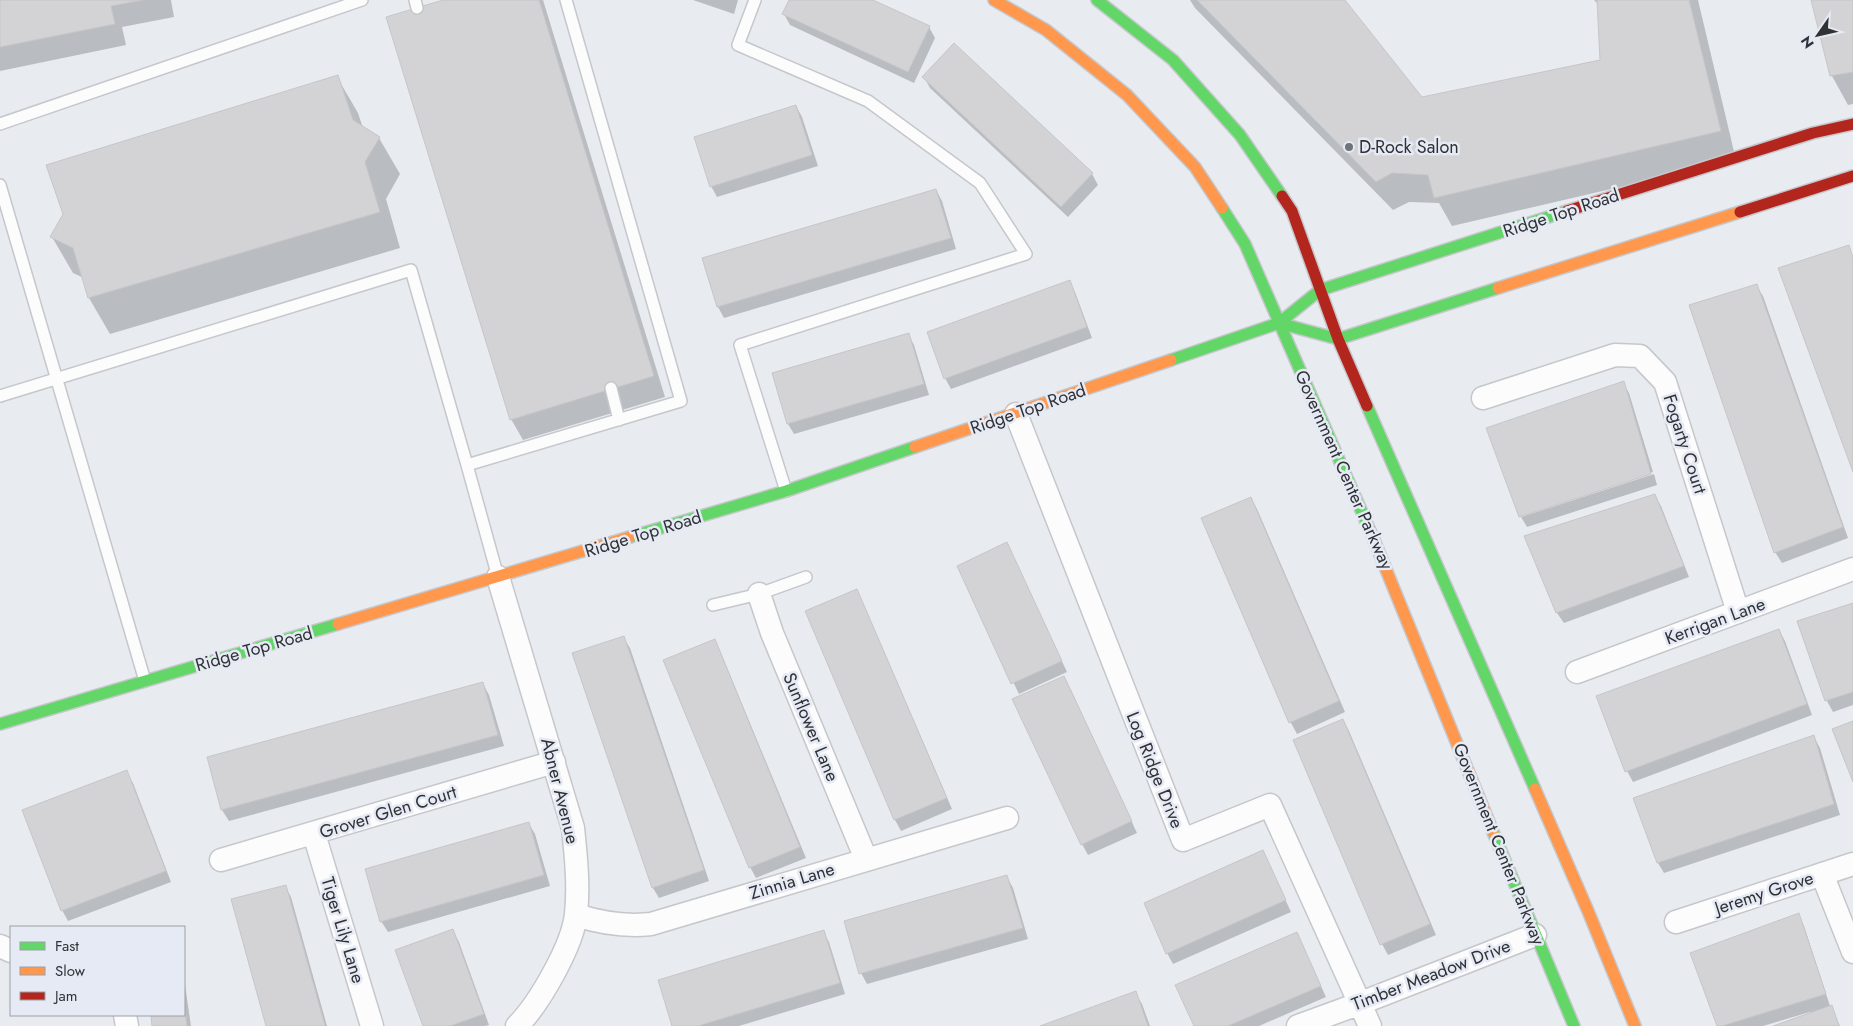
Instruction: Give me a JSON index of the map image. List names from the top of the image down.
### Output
{
  "streets": {
    "street": [
      "Ridge Top Road",
      "Fogarty Court",
      "Government Center Parkway",
      "Kerrigan Lane",
      "Sunflower Lane",
      "Log Ridge Drive",
      "Abner Avenue",
      "Grover Glen Court",
      "Zinnia Lane",
      "Jeremy Grove",
      "Tiger Lily Lane",
      "Timber Meadow Drive"
    ]
  },
  "crossings": [
    ["Ridge Top Road", "Government Center Parkway"],
    ["Ridge Top Road", "Log Ridge Drive"],
    ["Ridge Top Road", "Abner Avenue"],
    ["Fogarty Court", "Kerrigan Lane"],
    ["Government Center Parkway", "Timber Meadow Drive"],
    ["Sunflower Lane", "Zinnia Lane"],
    ["Log Ridge Drive", "Timber Meadow Drive"],
    ["Abner Avenue", "Grover Glen Court"],
    ["Abner Avenue", "Zinnia Lane"],
    ["Grover Glen Court", "Tiger Lily Lane"]
  ],
  "places": ["D-Rock Salon"],
  "legend": ["Fast", "Slow", "Jam"],
  "north": "bottom left"
}
